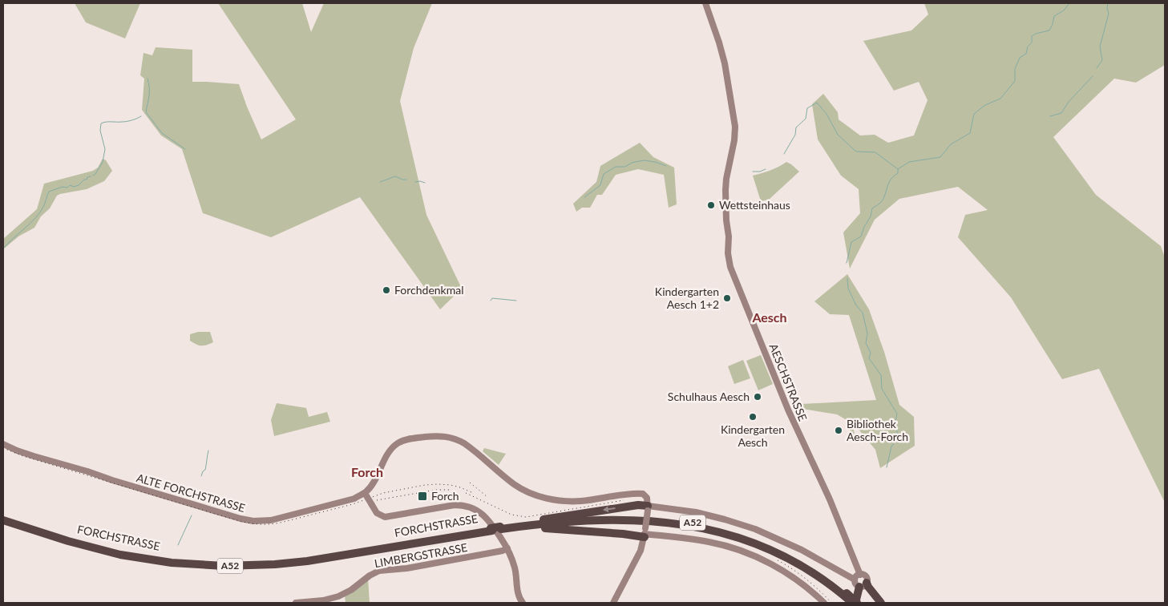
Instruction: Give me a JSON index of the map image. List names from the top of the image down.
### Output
{
  "streets": {
    "highway": ["A52", "FORCHSTRASSE"],
    "street": ["AESCHSTRASSE", "ALTE FORCHSTRASSE", "LIMBERGSTRASSE"]
  },
  "districts": ["Aesch", "Forch"],
  "places": {
    "other": [
      "Wettsteinhaus",
      "Forchdenkmal",
      "Kindergarten Aesch 1+2",
      "Schulhaus Aesch",
      "Kindergarten Aesch",
      "Bibliothek Aesch-Forch"
    ],
    "transit": ["Forch"]
  }
}
